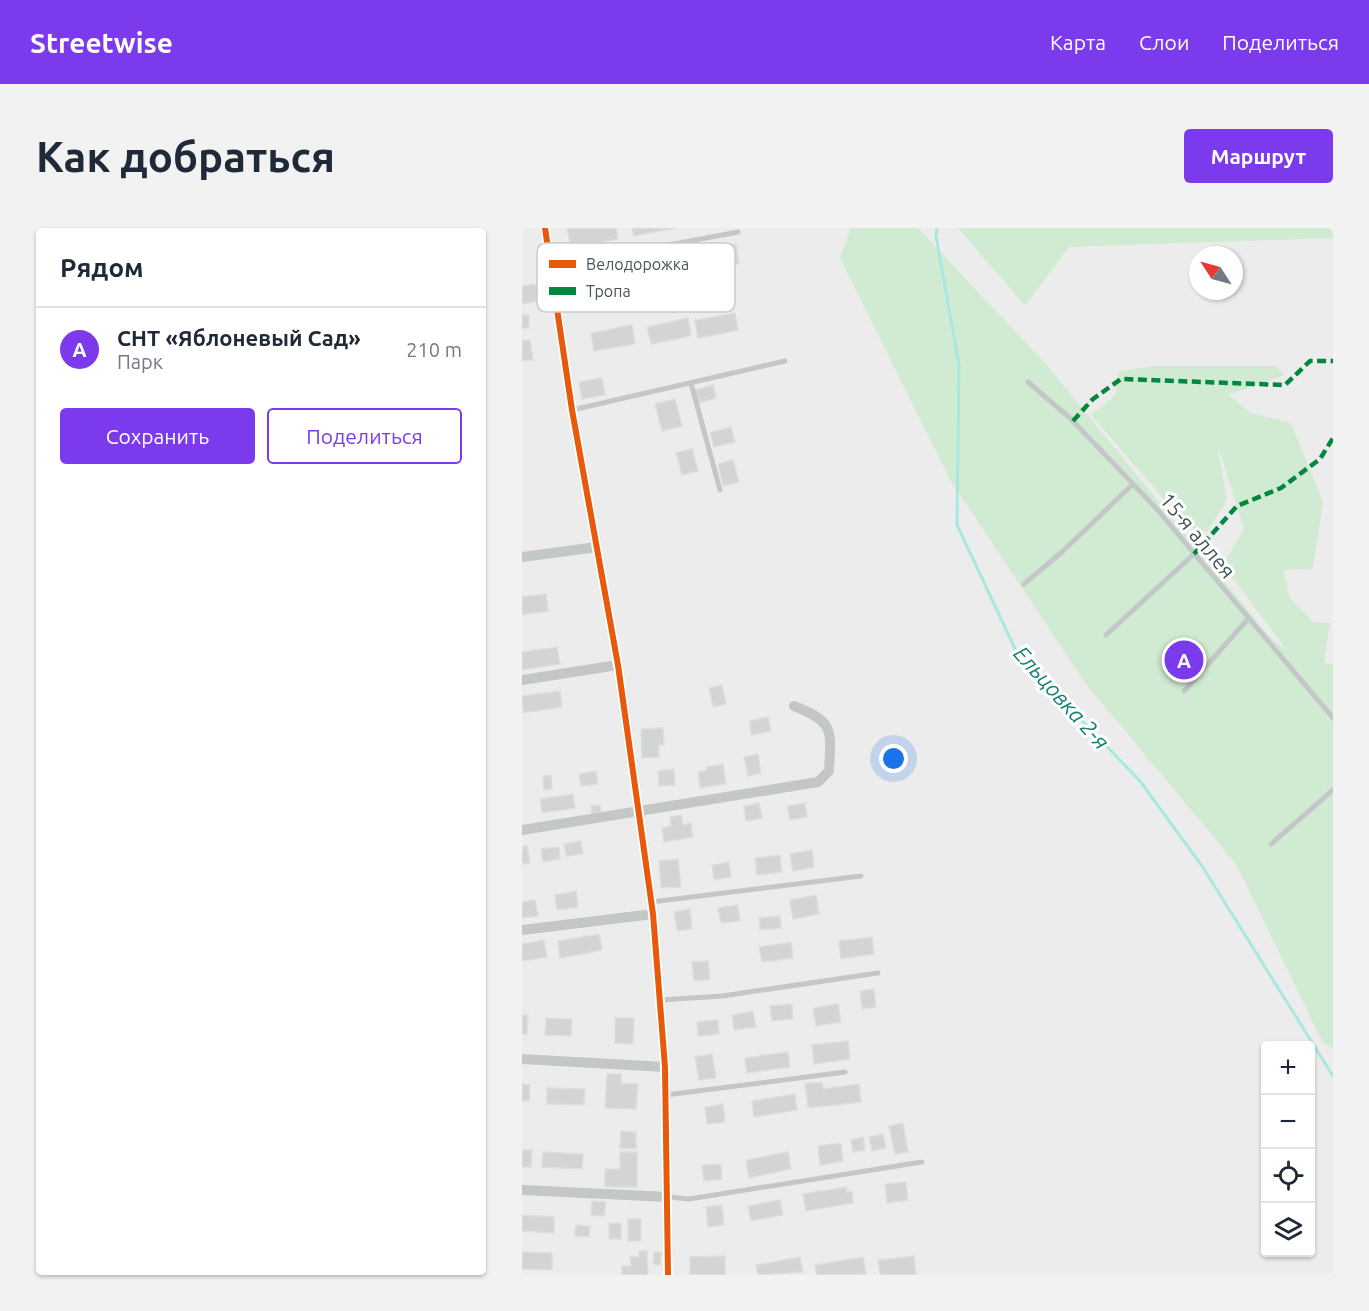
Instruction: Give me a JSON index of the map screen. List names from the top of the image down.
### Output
{
  "streets": {
    "lane": ["15-я аллея"]
  },
  "water": ["Ельцовка 2-я"],
  "legend": ["Велодорожка", "Тропа"],
  "north": "top left",
  "page": {
    "header": "Streetwise",
    "nav": ["Карта", "Слои", "Поделиться"],
    "buttons": [
      "Маршрут",
      ["Сохранить", "Поделиться"]
    ],
    "title": "Как добраться",
    "heading": "Рядом",
    "list": [
      {
        "mark": "A",
        "name": "СНТ «Яблоневый Сад»",
        "note": "Парк",
        "value": "210 m"
      }
    ],
    "pins": "A",
    "map_buttons": ["+", "−"]
  }
}
